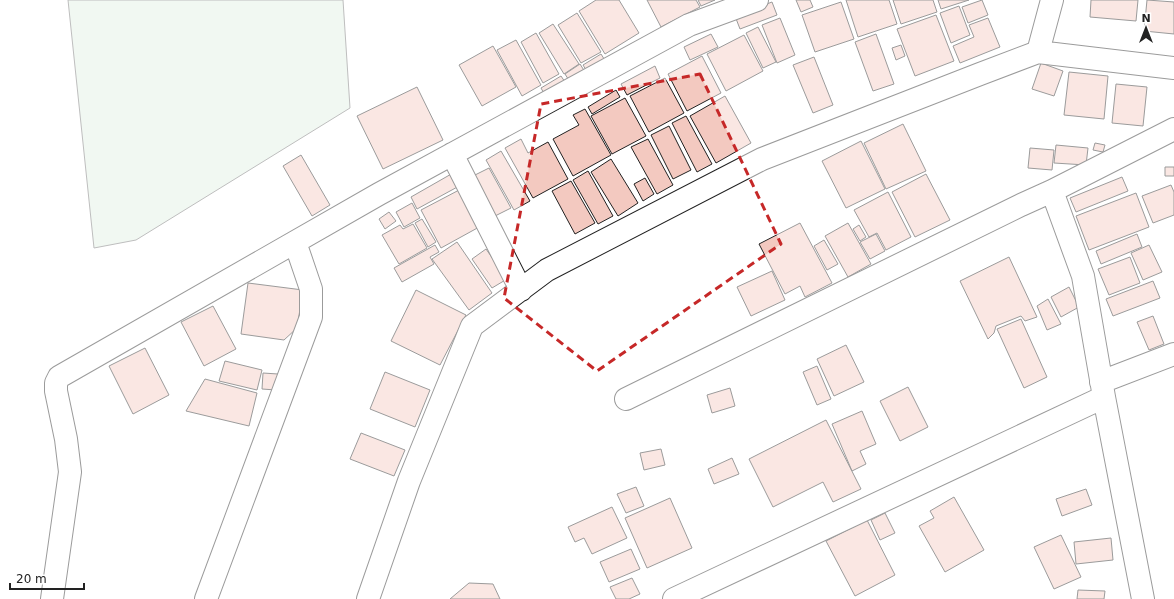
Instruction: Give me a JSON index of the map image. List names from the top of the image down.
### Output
{
  "scale_bar": "20 m",
  "north": "top"
}
